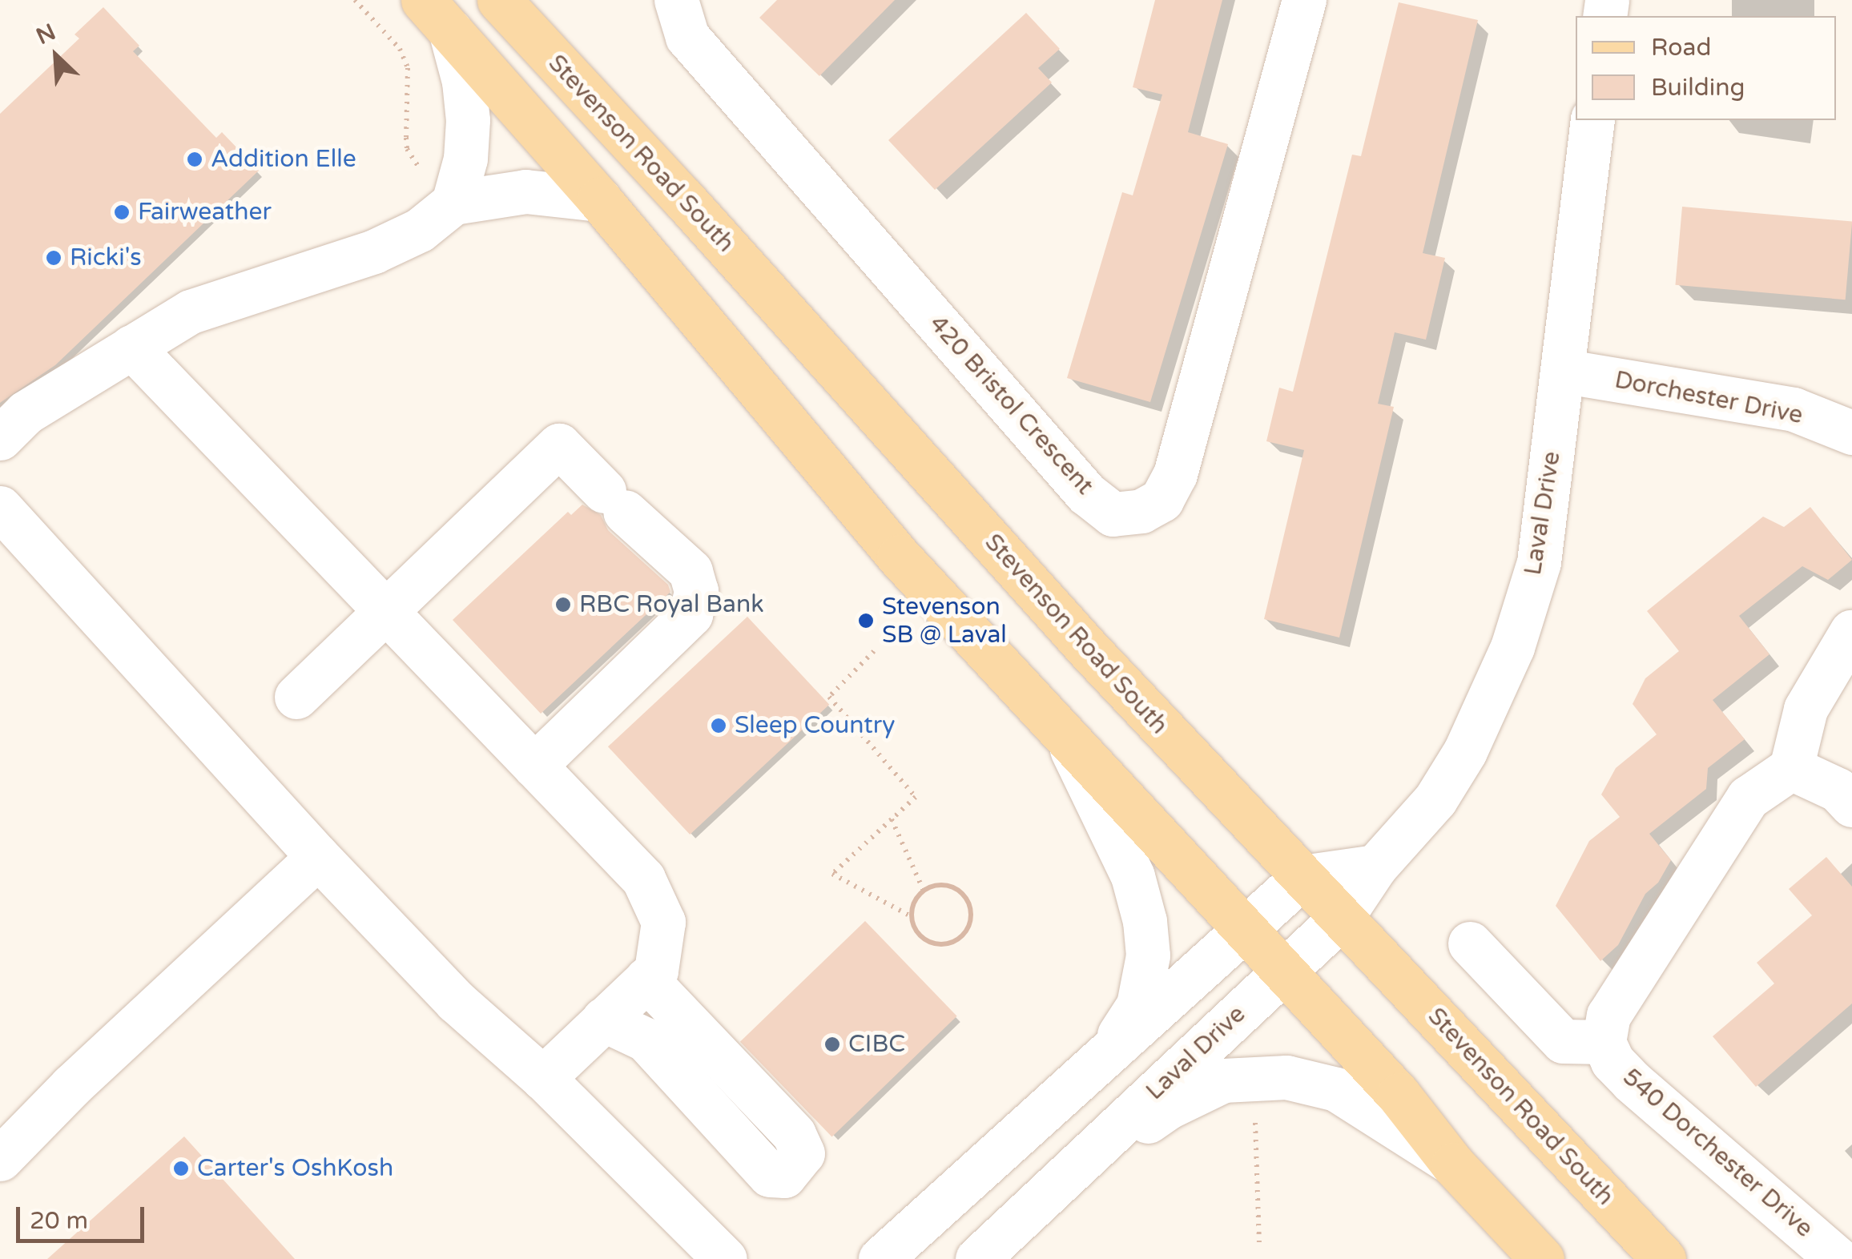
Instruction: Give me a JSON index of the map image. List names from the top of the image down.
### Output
{
  "streets": {
    "main road": ["Stevenson Road South"],
    "street": [
      "Dorchester Drive",
      "420 Bristol Crescent",
      "Laval Drive",
      "540 Dorchester Drive"
    ]
  },
  "crossings": [
    ["Stevenson Road South", "Laval Drive"],
    ["Dorchester Drive", "Laval Drive"]
  ],
  "places": [
    "Addition Elle",
    "Fairweather",
    "Ricki's",
    "RBC Royal Bank",
    "Stevenson SB @ Laval",
    "Sleep Country",
    "CIBC",
    "Carter's OshKosh"
  ],
  "legend": ["Road", "Building"],
  "scale_bar": "20 m",
  "north": "top left"
}
